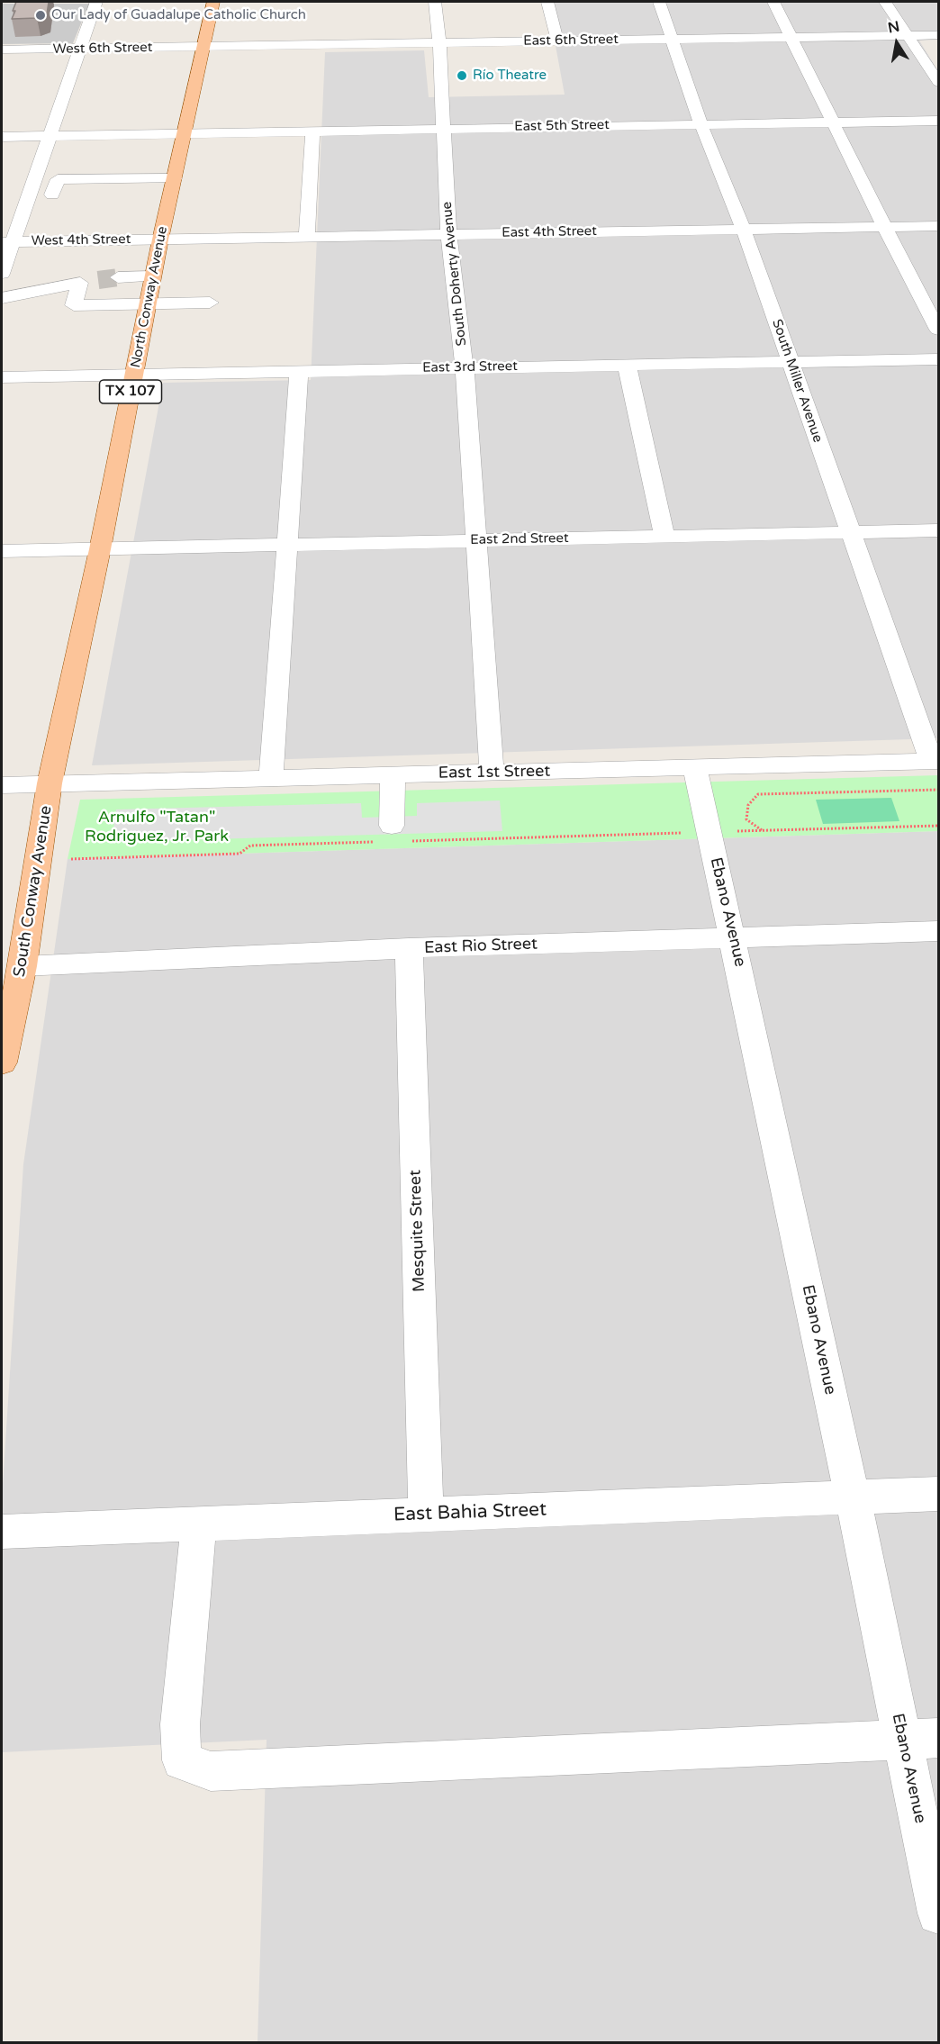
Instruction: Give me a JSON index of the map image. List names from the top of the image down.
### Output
{
  "streets": {
    "main road": ["North Conway Avenue", "TX 107", "South Conway Avenue"],
    "street": [
      "East 6th Street",
      "West 6th Street",
      "East 5th Street",
      "East 4th Street",
      "West 4th Street",
      "South Doherty Avenue",
      "East 3rd Street",
      "South Miller Avenue",
      "East 2nd Street",
      "East 1st Street",
      "Ebano Avenue",
      "East Rio Street",
      "Mesquite Street",
      "East Bahia Street"
    ]
  },
  "crossings": [
    ["East 6th Street", "West 6th Street"],
    ["East 6th Street", "South Doherty Avenue"],
    ["East 6th Street", "North Conway Avenue"],
    ["East 6th Street", "South Miller Avenue"],
    ["West 6th Street", "North Conway Avenue"],
    ["East 5th Street", "South Doherty Avenue"],
    ["East 5th Street", "North Conway Avenue"],
    ["East 5th Street", "South Miller Avenue"],
    ["East 4th Street", "West 4th Street"],
    ["East 4th Street", "South Doherty Avenue"],
    ["East 4th Street", "North Conway Avenue"],
    ["East 4th Street", "South Miller Avenue"],
    ["West 4th Street", "North Conway Avenue"],
    ["South Doherty Avenue", "East 3rd Street"],
    ["South Doherty Avenue", "East 2nd Street"],
    ["South Doherty Avenue", "East 1st Street"],
    ["North Conway Avenue", "East 3rd Street"],
    ["North Conway Avenue", "East 2nd Street"],
    ["North Conway Avenue", "East 1st Street"],
    ["North Conway Avenue", "South Conway Avenue"],
    ["East 3rd Street", "South Miller Avenue"],
    ["South Miller Avenue", "East 2nd Street"],
    ["South Miller Avenue", "East 1st Street"],
    ["East 1st Street", "South Conway Avenue"],
    ["East 1st Street", "Ebano Avenue"],
    ["South Conway Avenue", "East Rio Street"],
    ["Ebano Avenue", "East Rio Street"],
    ["Ebano Avenue", "East Bahia Street"],
    ["East Rio Street", "Mesquite Street"],
    ["Mesquite Street", "East Bahia Street"]
  ],
  "parks": ["Arnulfo \"Tatan\" Rodriguez, Jr. Park"],
  "places": ["Our Lady of Guadalupe Catholic Church", "Río Theatre"],
  "north": "top"
}
